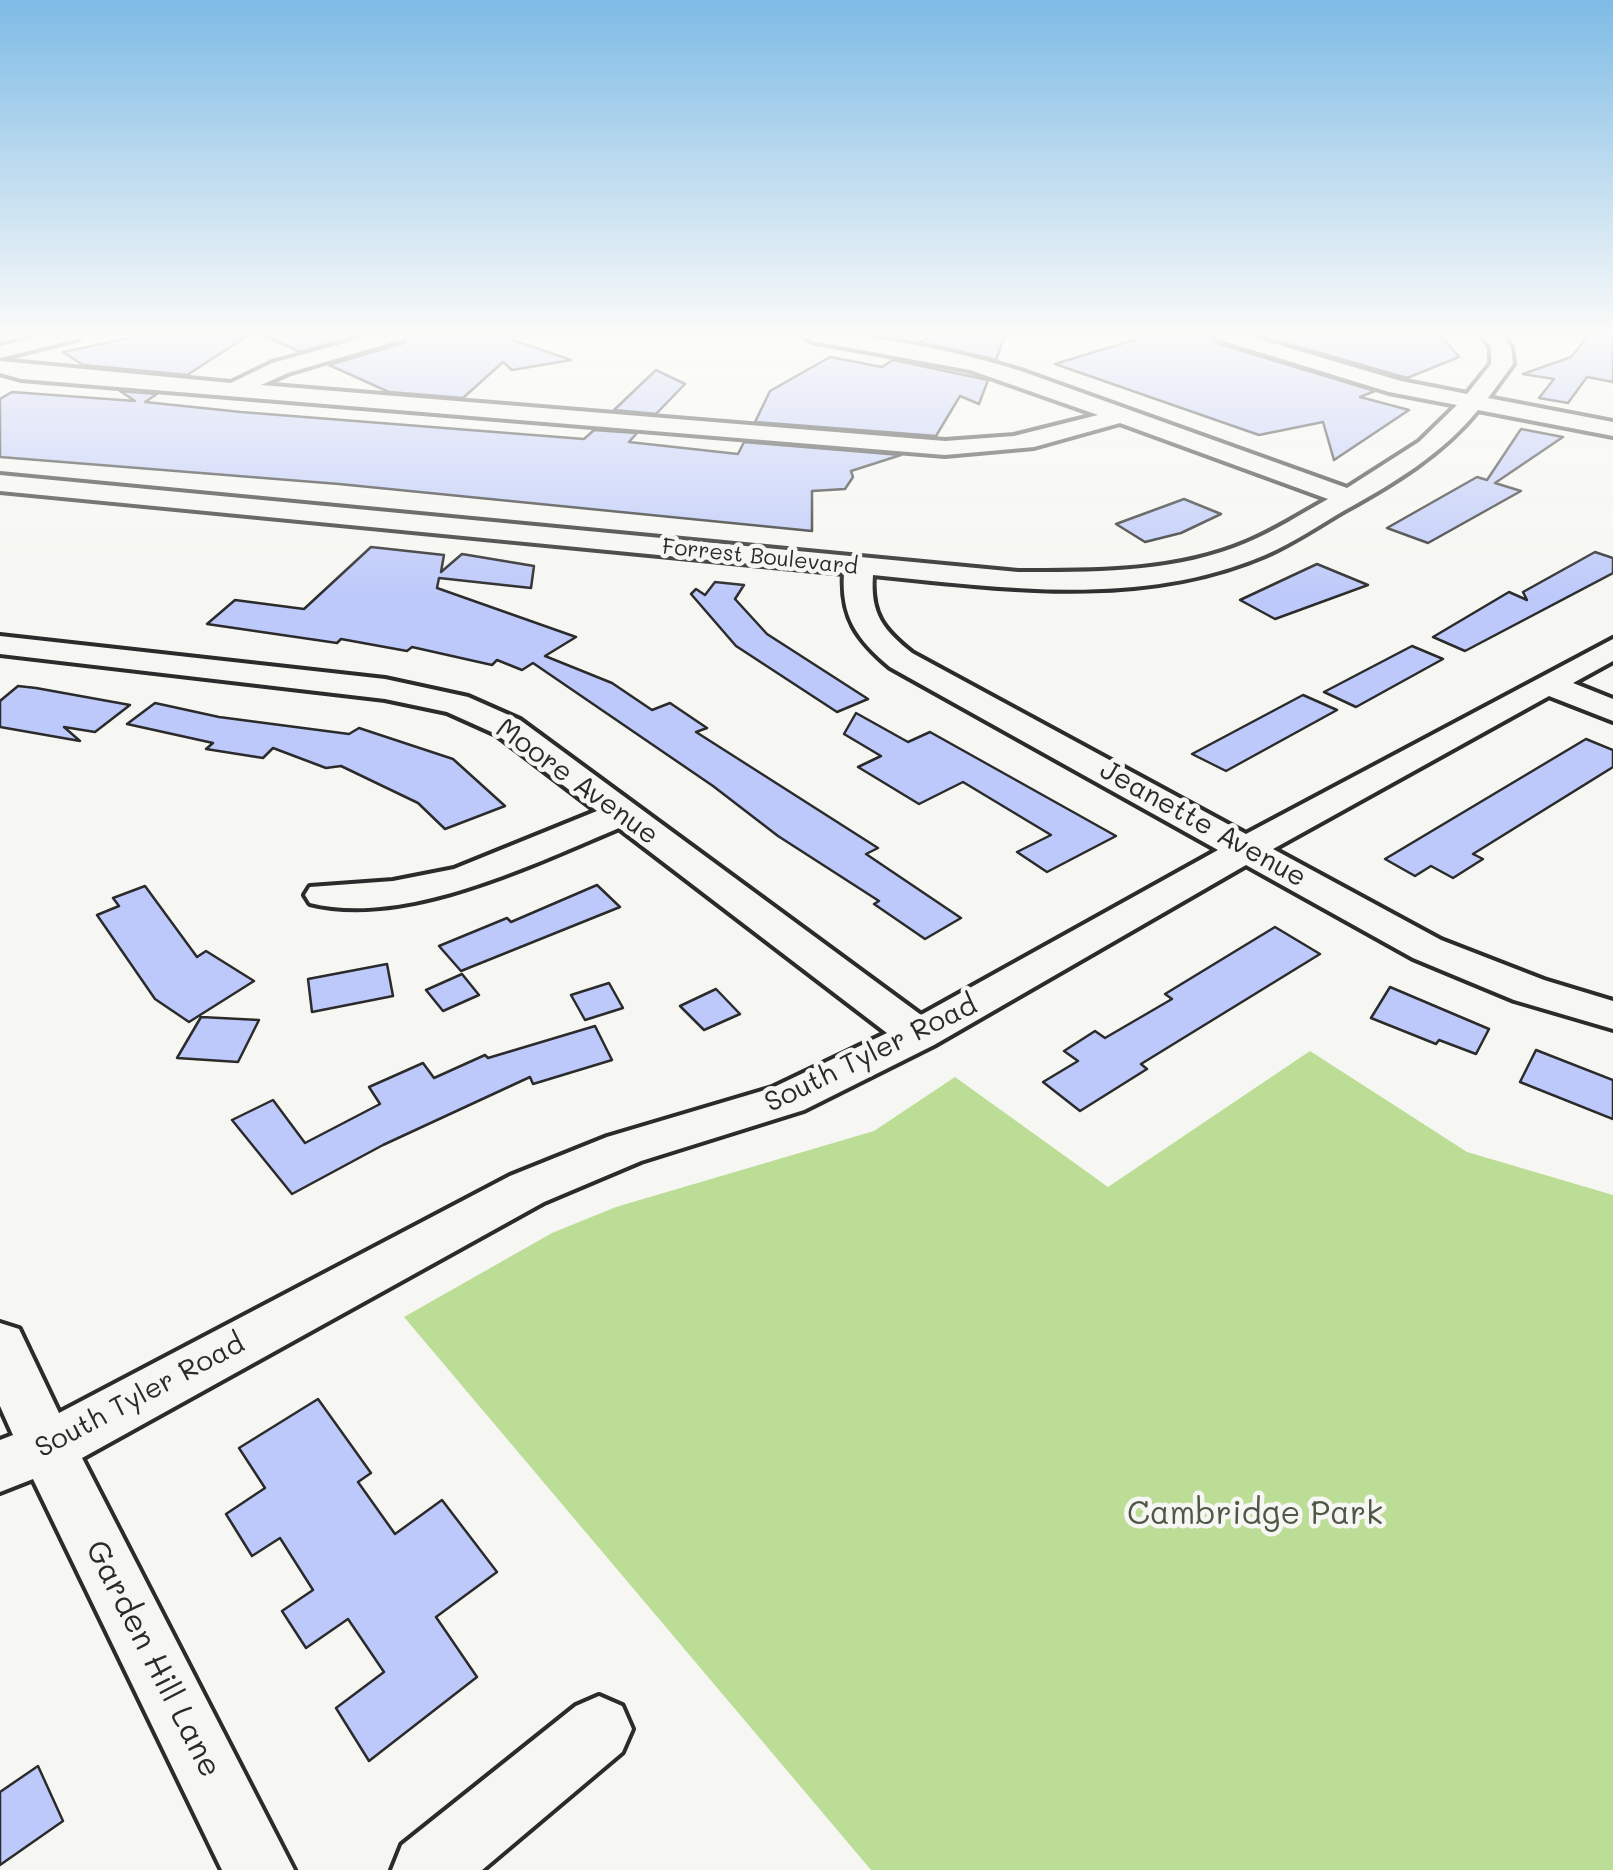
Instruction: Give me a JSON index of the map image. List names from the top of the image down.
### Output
{
  "streets": {
    "street": [
      "Forrest Boulevard",
      "Moore Avenue",
      "Jeanette Avenue",
      "South Tyler Road",
      "Garden Hill Lane"
    ]
  },
  "crossings": [
    ["Forrest Boulevard", "Jeanette Avenue"],
    ["Moore Avenue", "South Tyler Road"],
    ["Jeanette Avenue", "South Tyler Road"],
    ["South Tyler Road", "Garden Hill Lane"]
  ],
  "parks": ["Cambridge Park"]
}
